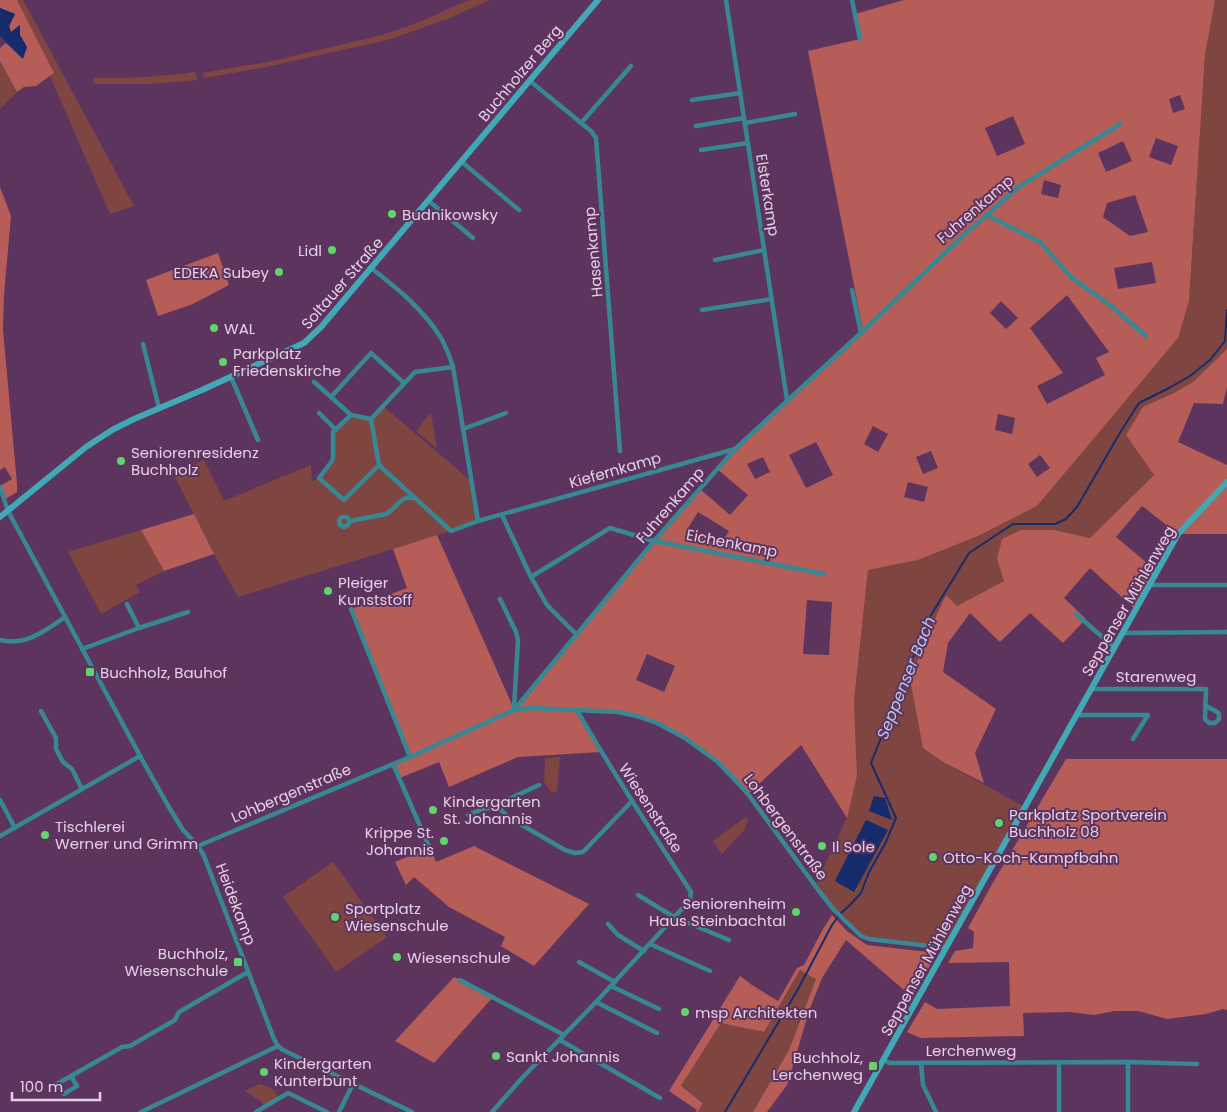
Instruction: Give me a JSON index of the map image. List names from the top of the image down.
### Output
{
  "streets": {
    "main road": ["Buchholzer Berg", "Soltauer Straße", "Seppenser Mühlenweg"],
    "street": [
      "Elsterkamp",
      "Fuhrenkamp",
      "Hasenkamp",
      "Kiefernkamp",
      "Eichenkamp",
      "Starenweg",
      "Lohbergenstraße",
      "Wiesenstraße",
      "Heidekamp",
      "Lerchenweg"
    ]
  },
  "crossings": [
    ["Buchholzer Berg", "Hasenkamp"],
    ["Buchholzer Berg", "Soltauer Straße"],
    ["Elsterkamp", "Fuhrenkamp"],
    ["Fuhrenkamp", "Kiefernkamp"],
    ["Fuhrenkamp", "Eichenkamp"],
    ["Fuhrenkamp", "Lohbergenstraße"],
    ["Soltauer Straße", "Heidekamp"],
    ["Seppenser Mühlenweg", "Starenweg"],
    ["Seppenser Mühlenweg", "Lohbergenstraße"],
    ["Seppenser Mühlenweg", "Lerchenweg"],
    ["Lohbergenstraße", "Wiesenstraße"],
    ["Lohbergenstraße", "Heidekamp"]
  ],
  "water": ["Seppenser Bach"],
  "places": {
    "other": [
      "Budnikowsky",
      "Lidl",
      "EDEKA Subey",
      "WAL",
      "Parkplatz Friedenskirche",
      "Seniorenresidenz Buchholz",
      "Pleiger Kunststoff",
      "Kindergarten St. Johannis",
      "Parkplatz Sportverein Buchholz 08",
      "Tischlerei Werner und Grimm",
      "Krippe St. Johannis",
      "Il Sole",
      "Otto-Koch-Kampfbahn",
      "Seniorenheim Haus Steinbachtal",
      "Sportplatz Wiesenschule",
      "Wiesenschule",
      "msp Architekten",
      "Sankt Johannis",
      "Kindergarten Kunterbunt"
    ],
    "transit": ["Buchholz, Bauhof", "Buchholz, Wiesenschule", "Buchholz, Lerchenweg"]
  },
  "scale_bar": "100 m"
}
